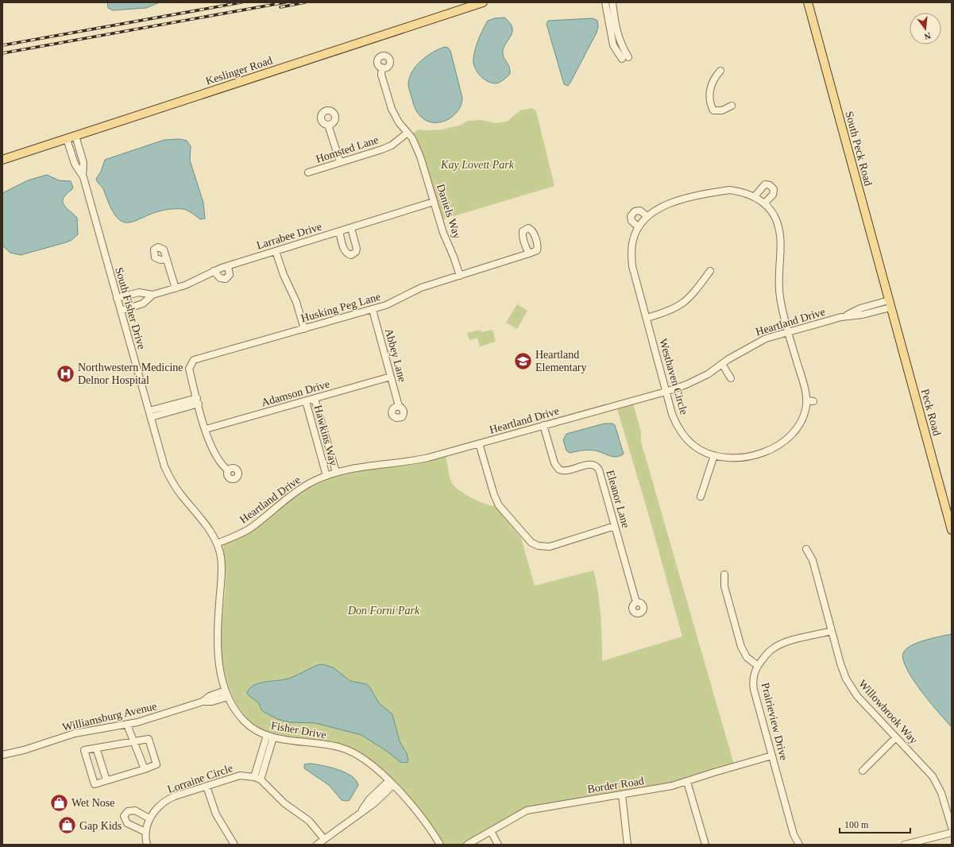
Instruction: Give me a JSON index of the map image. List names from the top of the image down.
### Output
{
  "streets": {
    "main road": ["Keslinger Road", "South Peck Road", "Peck Road"],
    "street": [
      "Homsted Lane",
      "Daniels Way",
      "Larrabee Drive",
      "Husking Peg Lane",
      "South Fisher Drive",
      "Heartland Drive",
      "Abbey Lane",
      "Westhaven Circle",
      "Adamson Drive",
      "Hawkins Way",
      "Eleanor Lane",
      "Willowbrook Way",
      "Williamsburg Avenue",
      "Prairieview Drive",
      "Fisher Drive",
      "Lorraine Circle",
      "Border Road"
    ]
  },
  "crossings": [
    ["Keslinger Road", "South Fisher Drive"],
    ["South Peck Road", "Heartland Drive"],
    ["South Peck Road", "Peck Road"],
    ["Homsted Lane", "Daniels Way"],
    ["Daniels Way", "Larrabee Drive"],
    ["Daniels Way", "Husking Peg Lane"],
    ["Larrabee Drive", "South Fisher Drive"],
    ["Husking Peg Lane", "Abbey Lane"],
    ["Husking Peg Lane", "Adamson Drive"],
    ["South Fisher Drive", "Heartland Drive"],
    ["South Fisher Drive", "Fisher Drive"],
    ["Heartland Drive", "Westhaven Circle"],
    ["Heartland Drive", "Peck Road"],
    ["Heartland Drive", "Hawkins Way"],
    ["Heartland Drive", "Eleanor Lane"],
    ["Heartland Drive", "Fisher Drive"],
    ["Abbey Lane", "Adamson Drive"],
    ["Adamson Drive", "Hawkins Way"],
    ["Willowbrook Way", "Prairieview Drive"],
    ["Williamsburg Avenue", "Fisher Drive"],
    ["Prairieview Drive", "Border Road"]
  ],
  "parks": ["Kay Lovett Park", "Don Forni Park"],
  "places": {
    "school or university": ["Heartland Elementary"],
    "hospital": ["Northwestern Medicine Delnor Hospital"],
    "shop": ["Wet Nose", "Gap Kids"]
  },
  "scale_bar": "100 m",
  "north": "bottom"
}
